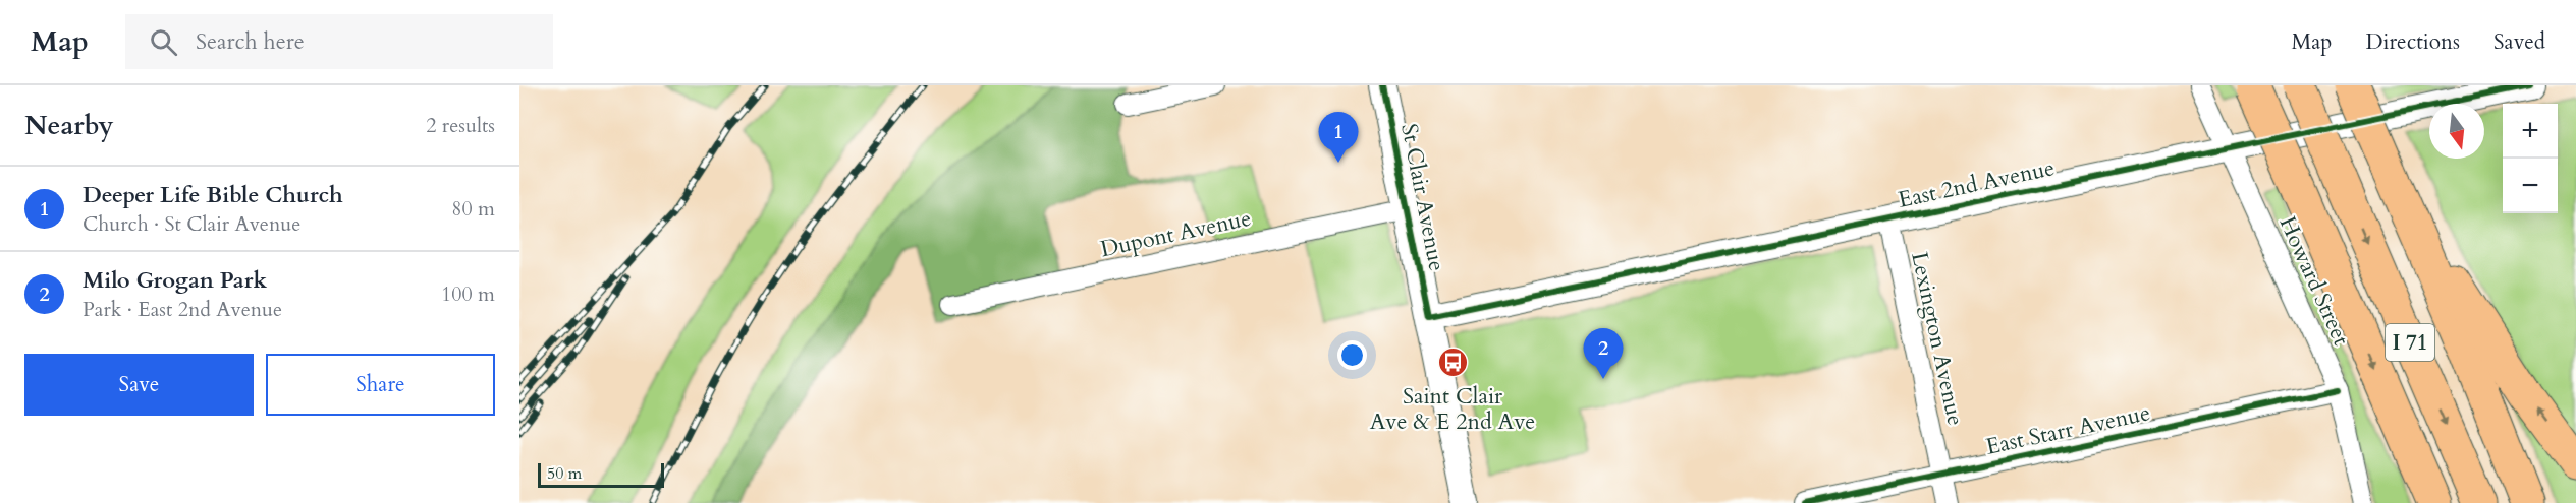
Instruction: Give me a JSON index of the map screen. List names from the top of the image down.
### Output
{
  "streets": {
    "highway": ["I 71"],
    "street": [
      "East 2nd Avenue",
      "St Clair Avenue",
      "Dupont Avenue",
      "Howard Street",
      "Lexington Avenue",
      "East Starr Avenue"
    ]
  },
  "crossings": [
    ["East 2nd Avenue", "St Clair Avenue"],
    ["East 2nd Avenue", "Howard Street"],
    ["East 2nd Avenue", "Lexington Avenue"],
    ["St Clair Avenue", "Dupont Avenue"],
    ["Howard Street", "East Starr Avenue"],
    ["Lexington Avenue", "East Starr Avenue"]
  ],
  "places": {
    "bus stop": ["Saint Clair Ave & E 2nd Ave"]
  },
  "scale_bar": "50 m",
  "north": "bottom",
  "page": {
    "header": "Map",
    "search": "Search here",
    "nav": ["Map", "Directions", "Saved"],
    "heading": ["Nearby", "2 results"],
    "map_buttons": ["+", "−"],
    "pins": ["1", "2"],
    "list": [
      {
        "mark": "1",
        "name": "Deeper Life Bible Church",
        "note": "Church · St Clair Avenue",
        "value": "80 m"
      },
      {
        "mark": "2",
        "name": "Milo Grogan Park",
        "note": "Park · East 2nd Avenue",
        "value": "100 m"
      }
    ],
    "buttons": ["Save", "Share"],
    "scale": "50 m"
  }
}
